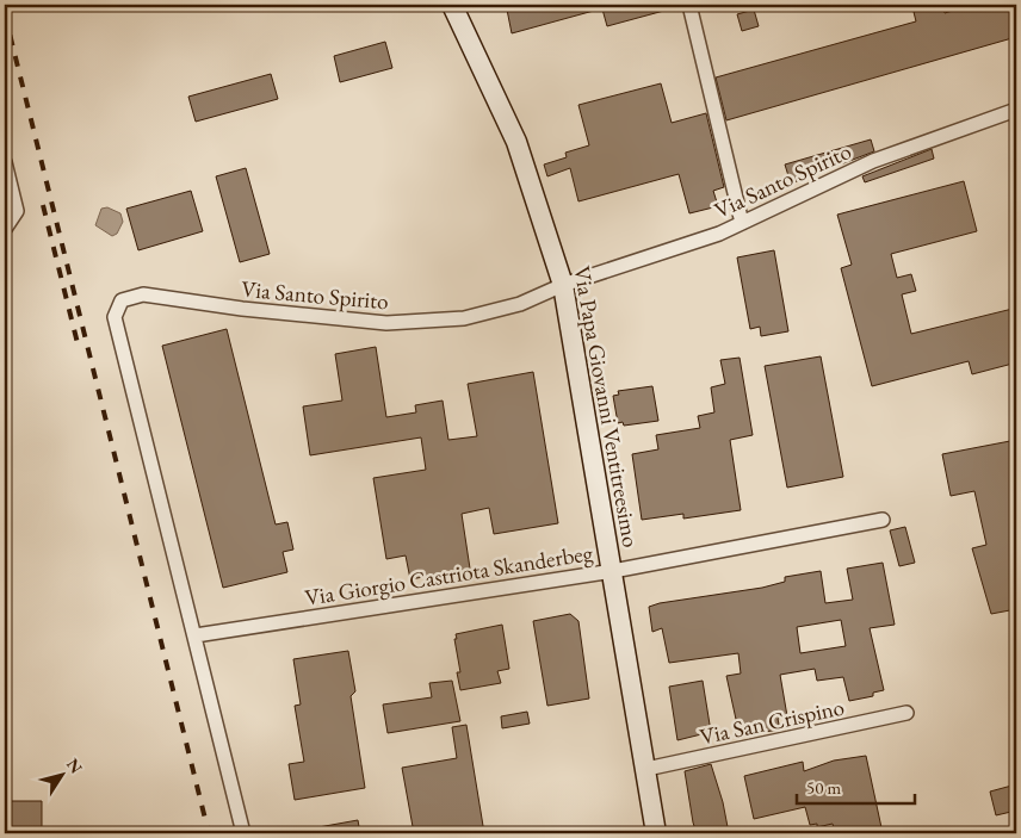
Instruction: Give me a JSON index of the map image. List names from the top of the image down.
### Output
{
  "streets": {
    "street": [
      "Via Santo Spirito",
      "Via Papa Giovanni Ventitreesimo",
      "Via Giorgio Castriota Skanderbeg",
      "Via San Crispino"
    ]
  },
  "crossings": [
    ["Via Santo Spirito", "Via Papa Giovanni Ventitreesimo"],
    ["Via Santo Spirito", "Via Giorgio Castriota Skanderbeg"],
    ["Via Papa Giovanni Ventitreesimo", "Via Giorgio Castriota Skanderbeg"],
    ["Via Papa Giovanni Ventitreesimo", "Via San Crispino"]
  ],
  "scale_bar": "50 m",
  "north": "top right"
}
